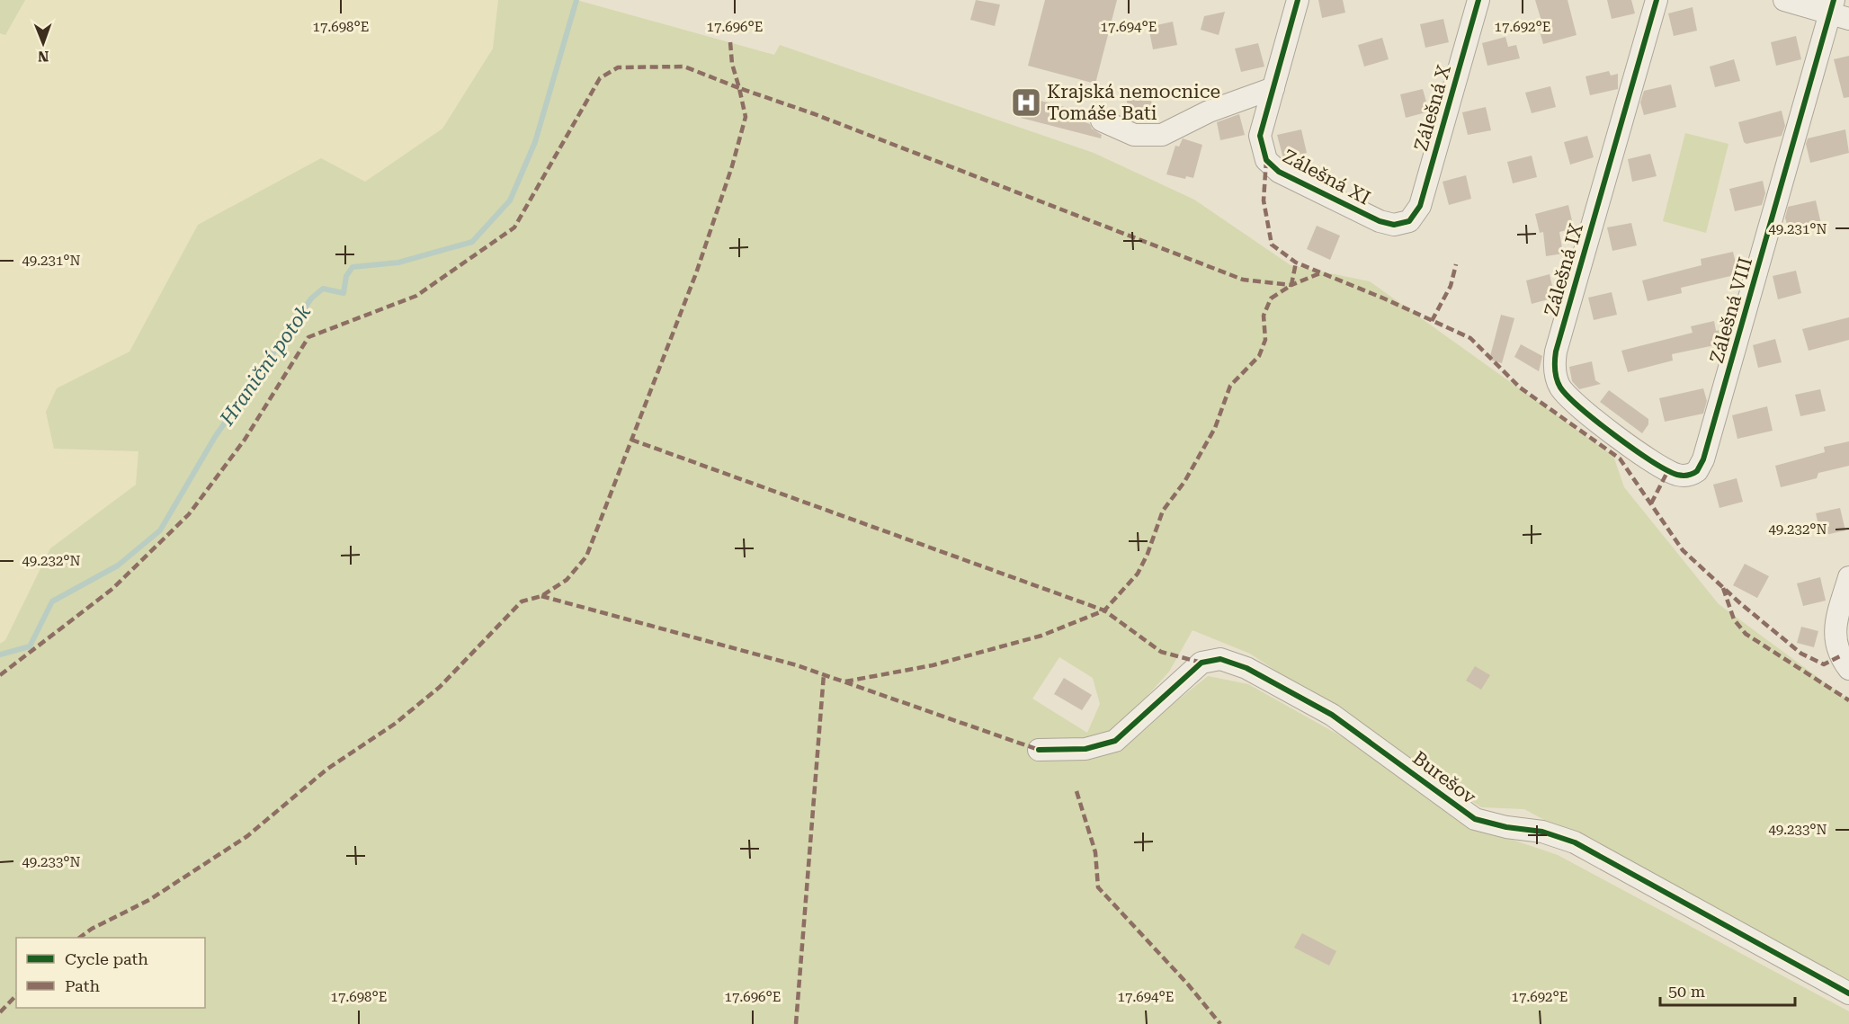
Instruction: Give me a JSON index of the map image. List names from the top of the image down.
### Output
{
  "streets": {
    "street": [
      "Zálešná X",
      "Zálešná XI",
      "Zálešná IX",
      "Zálešná VIII",
      "Burešov"
    ]
  },
  "crossings": [
    ["Zálešná X", "Zálešná XI"],
    ["Zálešná IX", "Zálešná VIII"]
  ],
  "water": ["Hraniční potok"],
  "places": {
    "hospital": ["Krajská nemocnice Tomáše Bati"]
  },
  "legend": ["Cycle path", "Path"],
  "scale_bar": "50 m",
  "north": "bottom",
  "coordinates": [
    "17.698°E",
    "17.696°E",
    "17.694°E",
    "17.692°E",
    "49.231°N",
    "49.232°N",
    "49.233°N"
  ]
}
